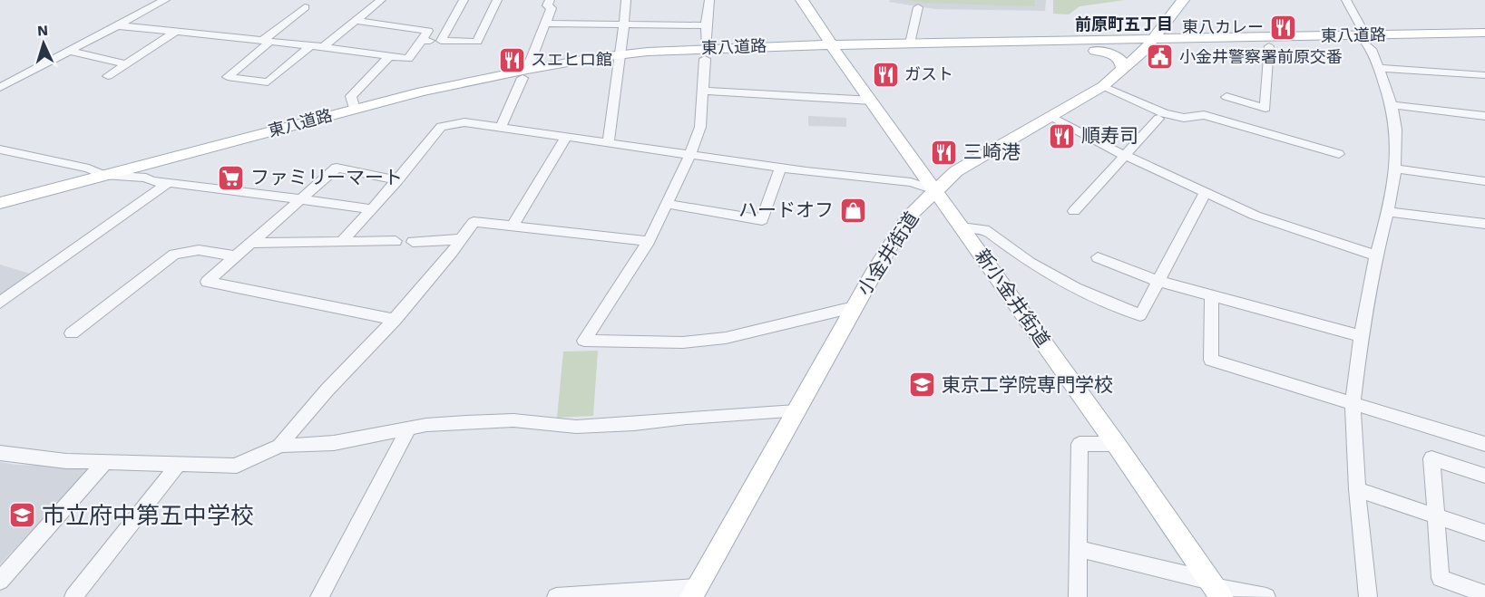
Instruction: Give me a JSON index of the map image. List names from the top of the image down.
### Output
{
  "streets": {
    "main road": ["東八道路", "小金井街道", "新小金井街道"]
  },
  "crossings": [
    ["東八道路", "小金井街道"],
    ["東八道路", "新小金井街道"],
    ["小金井街道", "新小金井街道"]
  ],
  "districts": ["前原町五丁目"],
  "places": {
    "restaurant": [
      "東八カレー",
      "スエヒロ館",
      "ガスト",
      "順寿司",
      "三崎港"
    ],
    "public building": ["小金井警察署前原交番"],
    "supermarket": ["ファミリーマート"],
    "shop": ["ハードオフ"],
    "school or university": ["東京工学院専門学校", "市立府中第五中学校"]
  },
  "north": "top"
}
